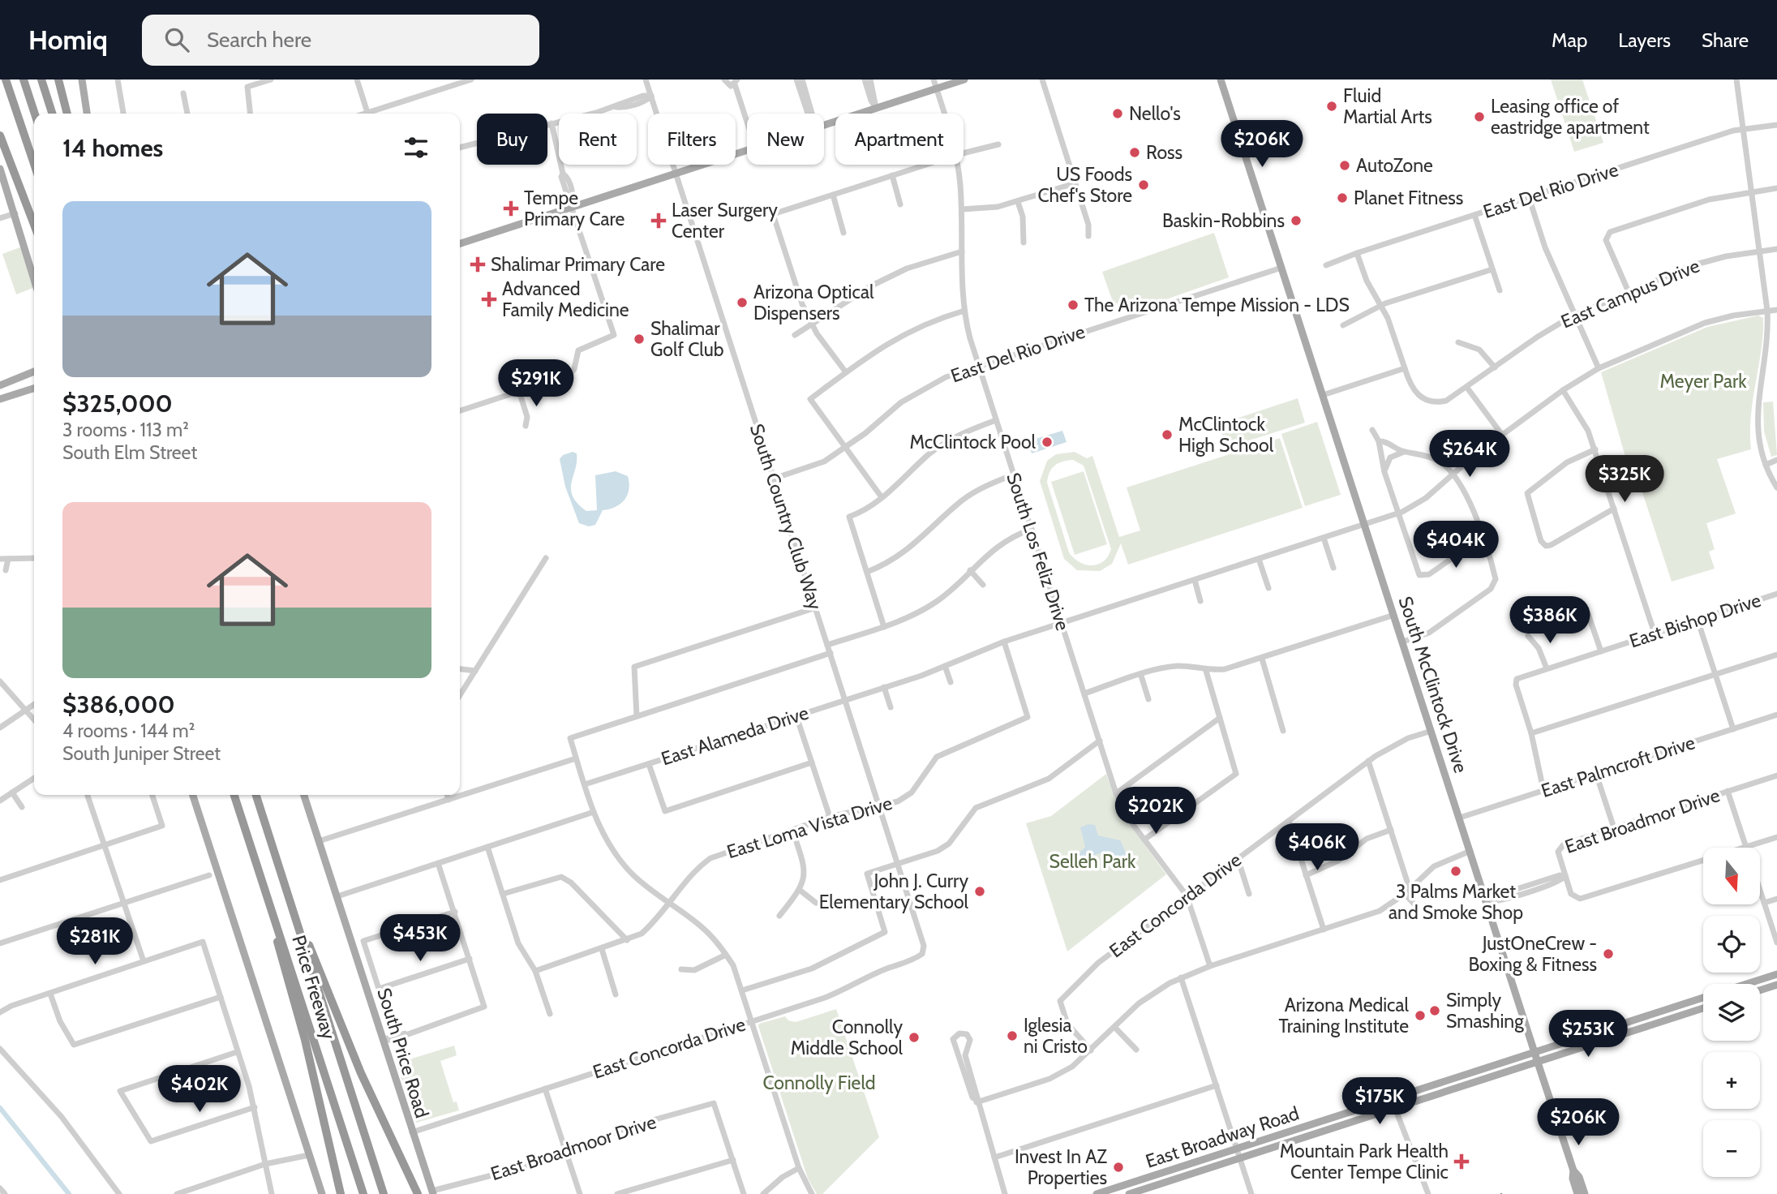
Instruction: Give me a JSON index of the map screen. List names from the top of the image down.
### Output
{
  "streets": {
    "highway": ["Price Freeway"],
    "main road": ["South McClintock Drive", "South Price Road", "East Broadway Road"],
    "street": [
      "East Del Rio Drive",
      "East Campus Drive",
      "South Country Club Way",
      "South Los Feliz Drive",
      "East Bishop Drive",
      "East Alameda Drive",
      "East Palmcroft Drive",
      "East Broadmor Drive",
      "East Loma Vista Drive",
      "East Concorda Drive",
      "East Broadmoor Drive"
    ]
  },
  "crossings": [
    ["East Del Rio Drive", "East Campus Drive"],
    ["East Del Rio Drive", "South Country Club Way"],
    ["East Del Rio Drive", "South Los Feliz Drive"],
    ["East Del Rio Drive", "South McClintock Drive"],
    ["South Country Club Way", "East Alameda Drive"],
    ["South Country Club Way", "East Loma Vista Drive"],
    ["South Country Club Way", "East Concorda Drive"],
    ["South Los Feliz Drive", "East Alameda Drive"],
    ["South Los Feliz Drive", "East Concorda Drive"],
    ["South McClintock Drive", "East Alameda Drive"],
    ["South McClintock Drive", "East Palmcroft Drive"],
    ["South McClintock Drive", "East Concorda Drive"],
    ["South McClintock Drive", "East Broadway Road"],
    ["East Alameda Drive", "East Loma Vista Drive"],
    ["East Concorda Drive", "South Price Road"],
    ["South Price Road", "East Broadmoor Drive"]
  ],
  "parks": ["Meyer Park", "Selleh Park", "Connolly Field"],
  "places": {
    "other": [
      "Fluid Martial Arts",
      "Nello's",
      "Leasing office of eastridge apartment",
      "Ross",
      "AutoZone",
      "US Foods Chef's Store",
      "Planet Fitness",
      "Baskin-Robbins",
      "Arizona Optical Dispensers",
      "The Arizona Tempe Mission - LDS",
      "Shalimar Golf Club",
      "McClintock High School",
      "McClintock Pool",
      "3 Palms Market and Smoke Shop",
      "John J. Curry Elementary School",
      "JustOneCrew - Boxing & Fitness",
      "Simply Smashing",
      "Arizona Medical Training Institute",
      "Iglesia ni Cristo",
      "Connolly Middle School",
      "Invest In AZ Properties"
    ],
    "health": [
      "Tempe Primary Care",
      "Laser Surgery Center",
      "Shalimar Primary Care",
      "Advanced Family Medicine",
      "Mountain Park Health Center Tempe Clinic"
    ]
  },
  "north": "bottom",
  "page": {
    "header": "Homiq",
    "search": "Search here",
    "nav": ["Map", "Layers", "Share"],
    "chip": [
      "Buy",
      "Rent",
      "Filters",
      "New",
      "Apartment"
    ],
    "heading": "14 homes",
    "price": [
      "$206K",
      "$291K",
      "$264K",
      "$325K",
      "$404K",
      "$386K",
      "$202K",
      "$406K",
      "$453K",
      "$281K",
      "$253K",
      "$402K",
      "$175K",
      "$206K"
    ],
    "list": [
      {
        "name": "$325,000",
        "note": "3 rooms · 113 m² · South Elm Street"
      },
      {
        "name": "$386,000",
        "note": "4 rooms · 144 m² · South Juniper Street"
      }
    ],
    "map_buttons": ["+", "−"]
  }
}
